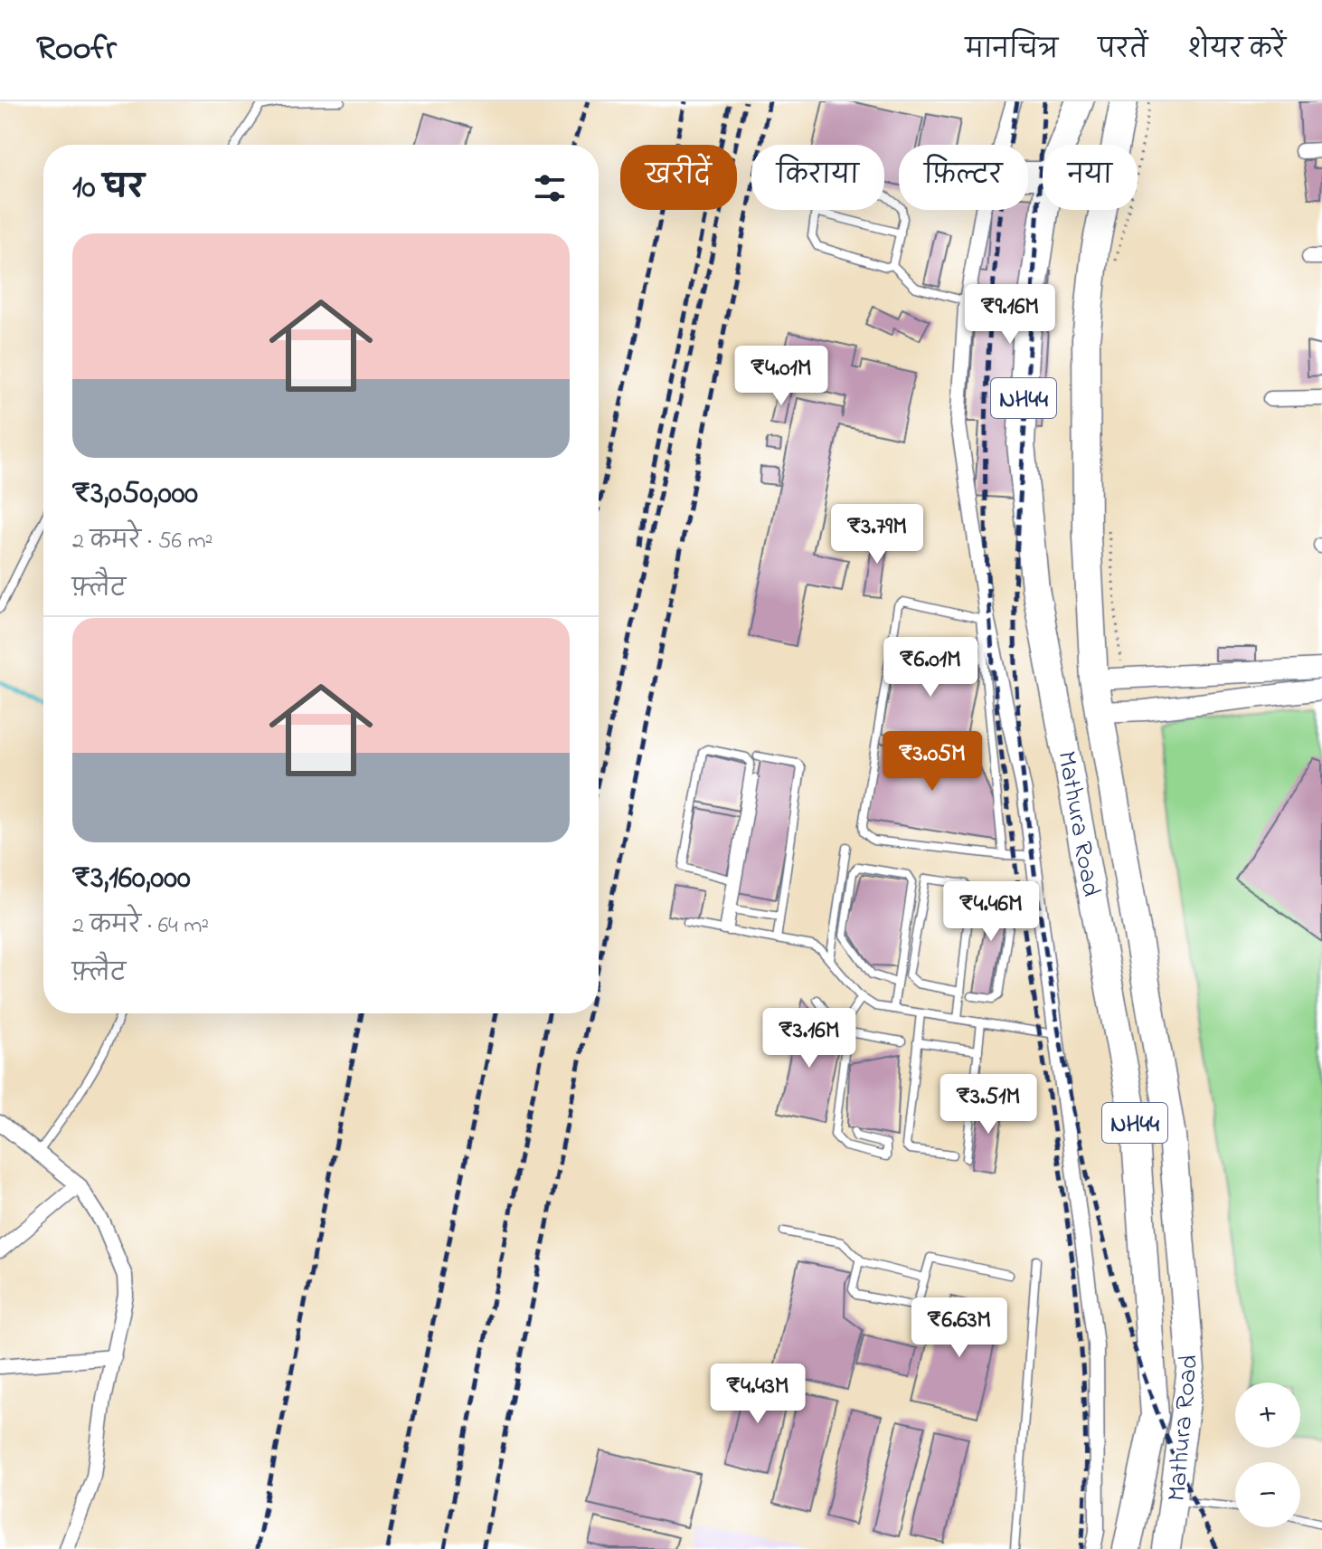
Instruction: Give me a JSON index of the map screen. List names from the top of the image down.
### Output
{
  "streets": {
    "highway": ["NH44", "Mathura Road"]
  },
  "page": {
    "header": "Roofr",
    "nav": ["मानचित्र", "परतें", "शेयर करें"],
    "chip": [
      "खरीदें",
      "किराया",
      "फ़िल्टर",
      "नया"
    ],
    "heading": "10 घर",
    "list": [
      {
        "name": "₹3,050,000",
        "note": "2 कमरे · 56 m² · फ़्लैट"
      },
      {
        "name": "₹3,160,000",
        "note": "2 कमरे · 64 m² · फ़्लैट"
      }
    ],
    "price": [
      "₹9.16M",
      "₹4.01M",
      "₹3.79M",
      "₹6.01M",
      "₹3.05M",
      "₹4.46M",
      "₹3.16M",
      "₹3.51M",
      "₹6.63M",
      "₹4.43M"
    ],
    "map_buttons": ["+", "−"]
  }
}
